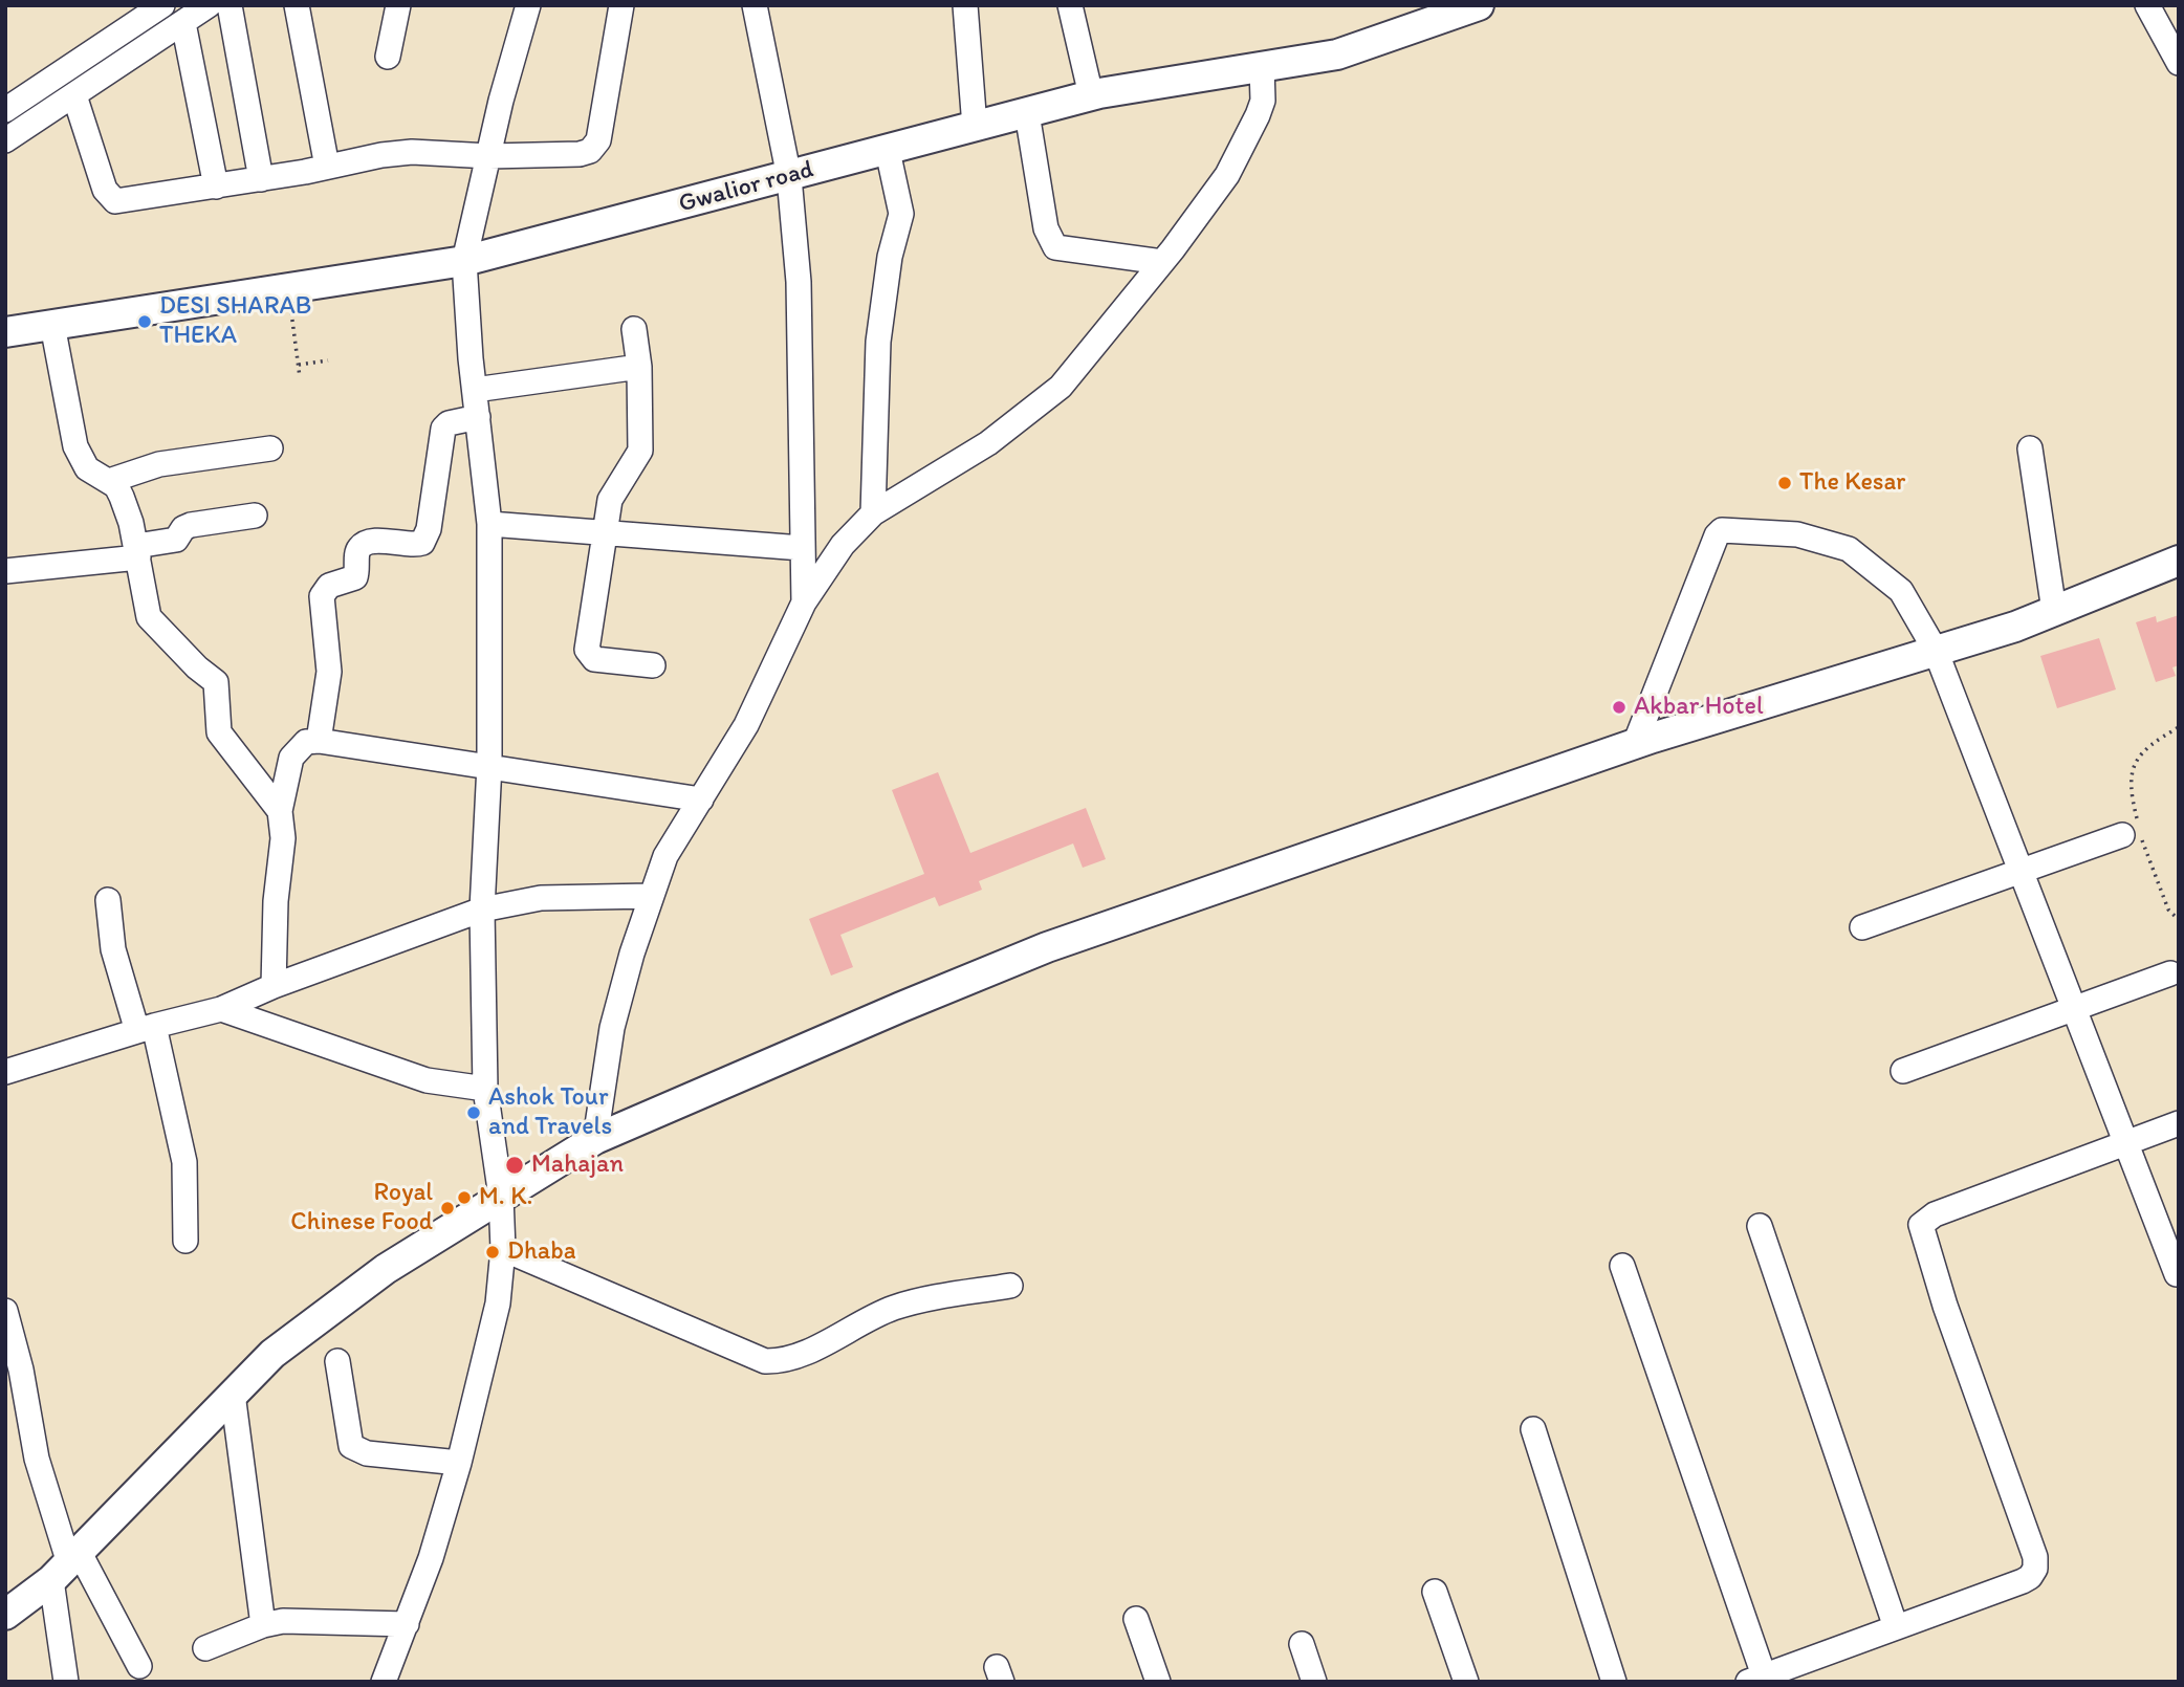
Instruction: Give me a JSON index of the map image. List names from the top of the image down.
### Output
{
  "streets": {
    "main road": ["Gwalior road"]
  },
  "places": [
    "DESI SHARAB THEKA",
    "The Kesar",
    "Akbar Hotel",
    "Ashok Tour and Travels",
    "Mahajan",
    "M. K.",
    "Royal Chinese Food",
    "Dhaba"
  ]
}
